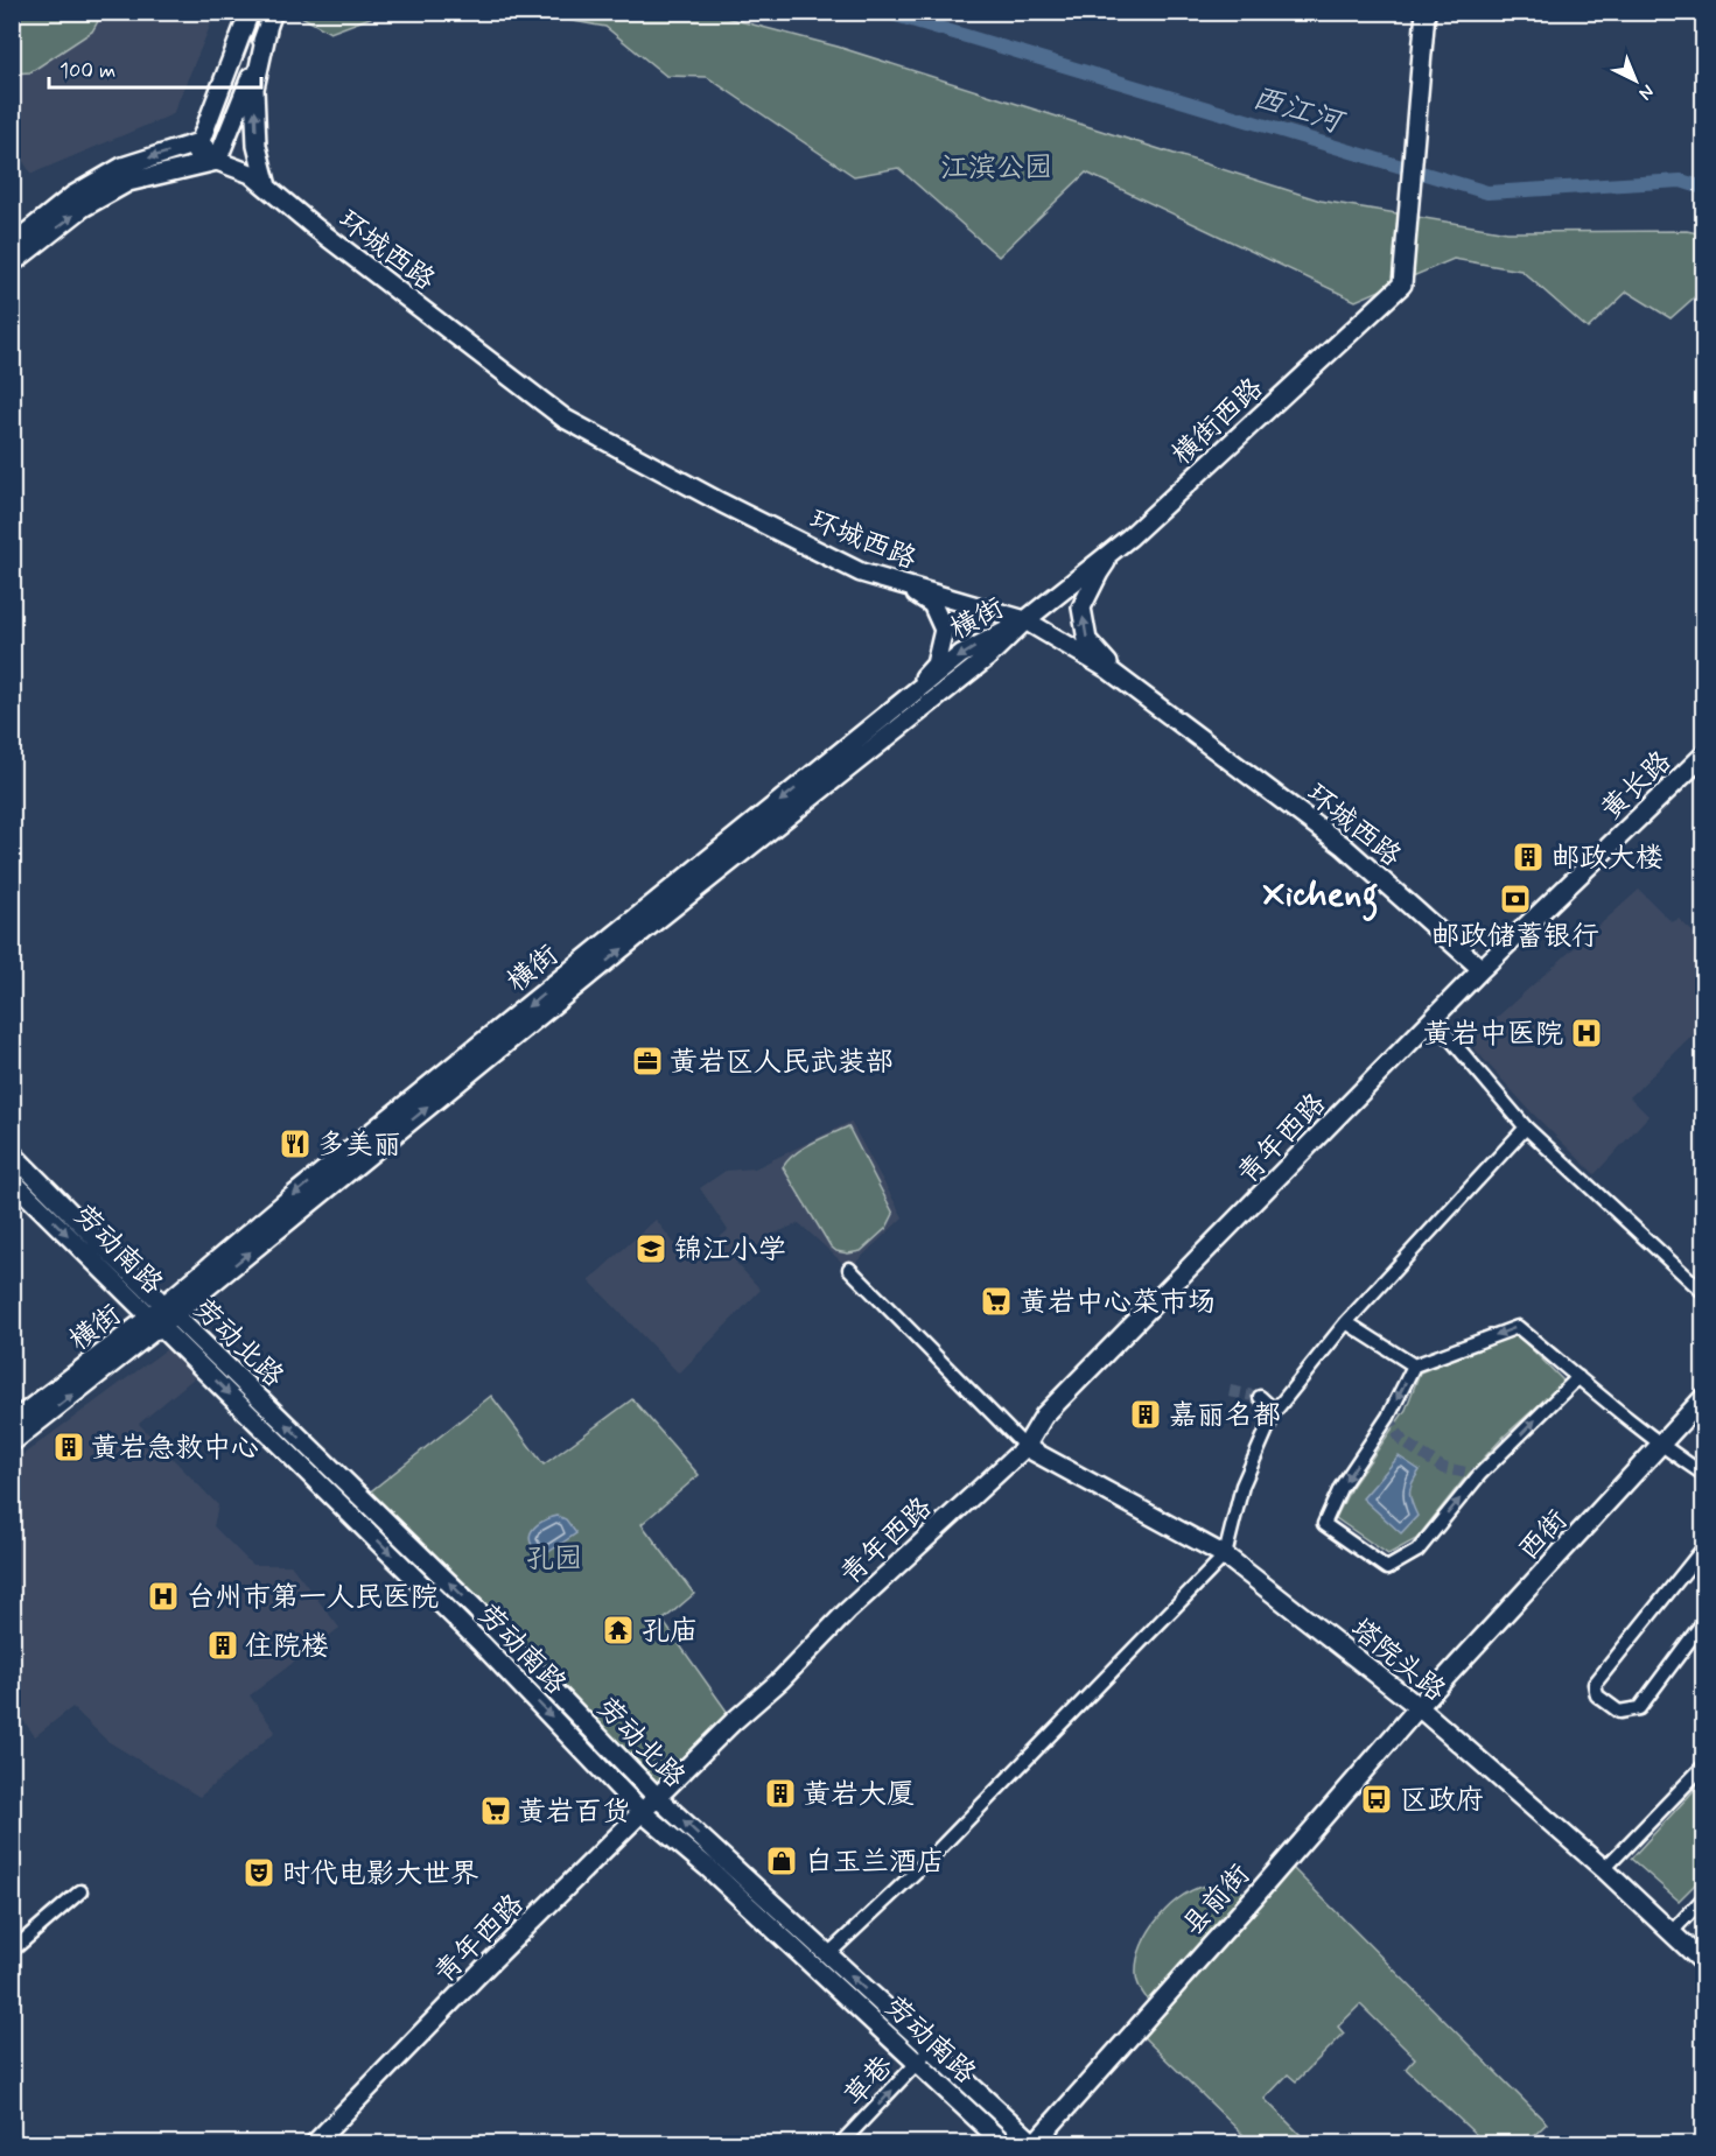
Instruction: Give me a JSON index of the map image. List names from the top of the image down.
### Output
{
  "streets": {
    "street": [
      "环城西路",
      "横街西路",
      "横街",
      "黄长路",
      "青年西路",
      "劳动南路",
      "劳动北路",
      "西街",
      "塔院头路",
      "县前街",
      "草巷"
    ]
  },
  "crossings": [
    ["环城西路", "横街西路"],
    ["环城西路", "横街"],
    ["环城西路", "黄长路"],
    ["环城西路", "青年西路"],
    ["横街西路", "横街"],
    ["横街", "劳动南路"],
    ["横街", "劳动北路"],
    ["黄长路", "青年西路"],
    ["青年西路", "劳动南路"],
    ["青年西路", "劳动北路"],
    ["青年西路", "塔院头路"],
    ["劳动南路", "劳动北路"],
    ["劳动南路", "草巷"],
    ["劳动北路", "县前街"],
    ["劳动北路", "草巷"],
    ["西街", "塔院头路"],
    ["西街", "县前街"],
    ["塔院头路", "县前街"]
  ],
  "one_way": ["劳动南路", "劳动北路", "草巷"],
  "districts": ["Xicheng"],
  "water": ["西江河"],
  "parks": ["江滨公园", "孔园"],
  "places": {
    "building": [
      "邮政大楼",
      "嘉丽名都",
      "黄岩急救中心",
      "住院楼",
      "黄岩大厦"
    ],
    "bank": ["邮政储蓄银行"],
    "hospital": ["黄岩中医院", "台州市第一人民医院"],
    "office": ["黄岩区人民武装部"],
    "restaurant": ["多美丽"],
    "school or university": ["锦江小学"],
    "supermarket": ["黄岩中心菜市场", "黄岩百货"],
    "temple": ["孔庙"],
    "bus stop": ["区政府"],
    "shop": ["白玉兰酒店"],
    "theatre": ["时代电影大世界"]
  },
  "scale_bar": "100 m",
  "north": "bottom right"
}
